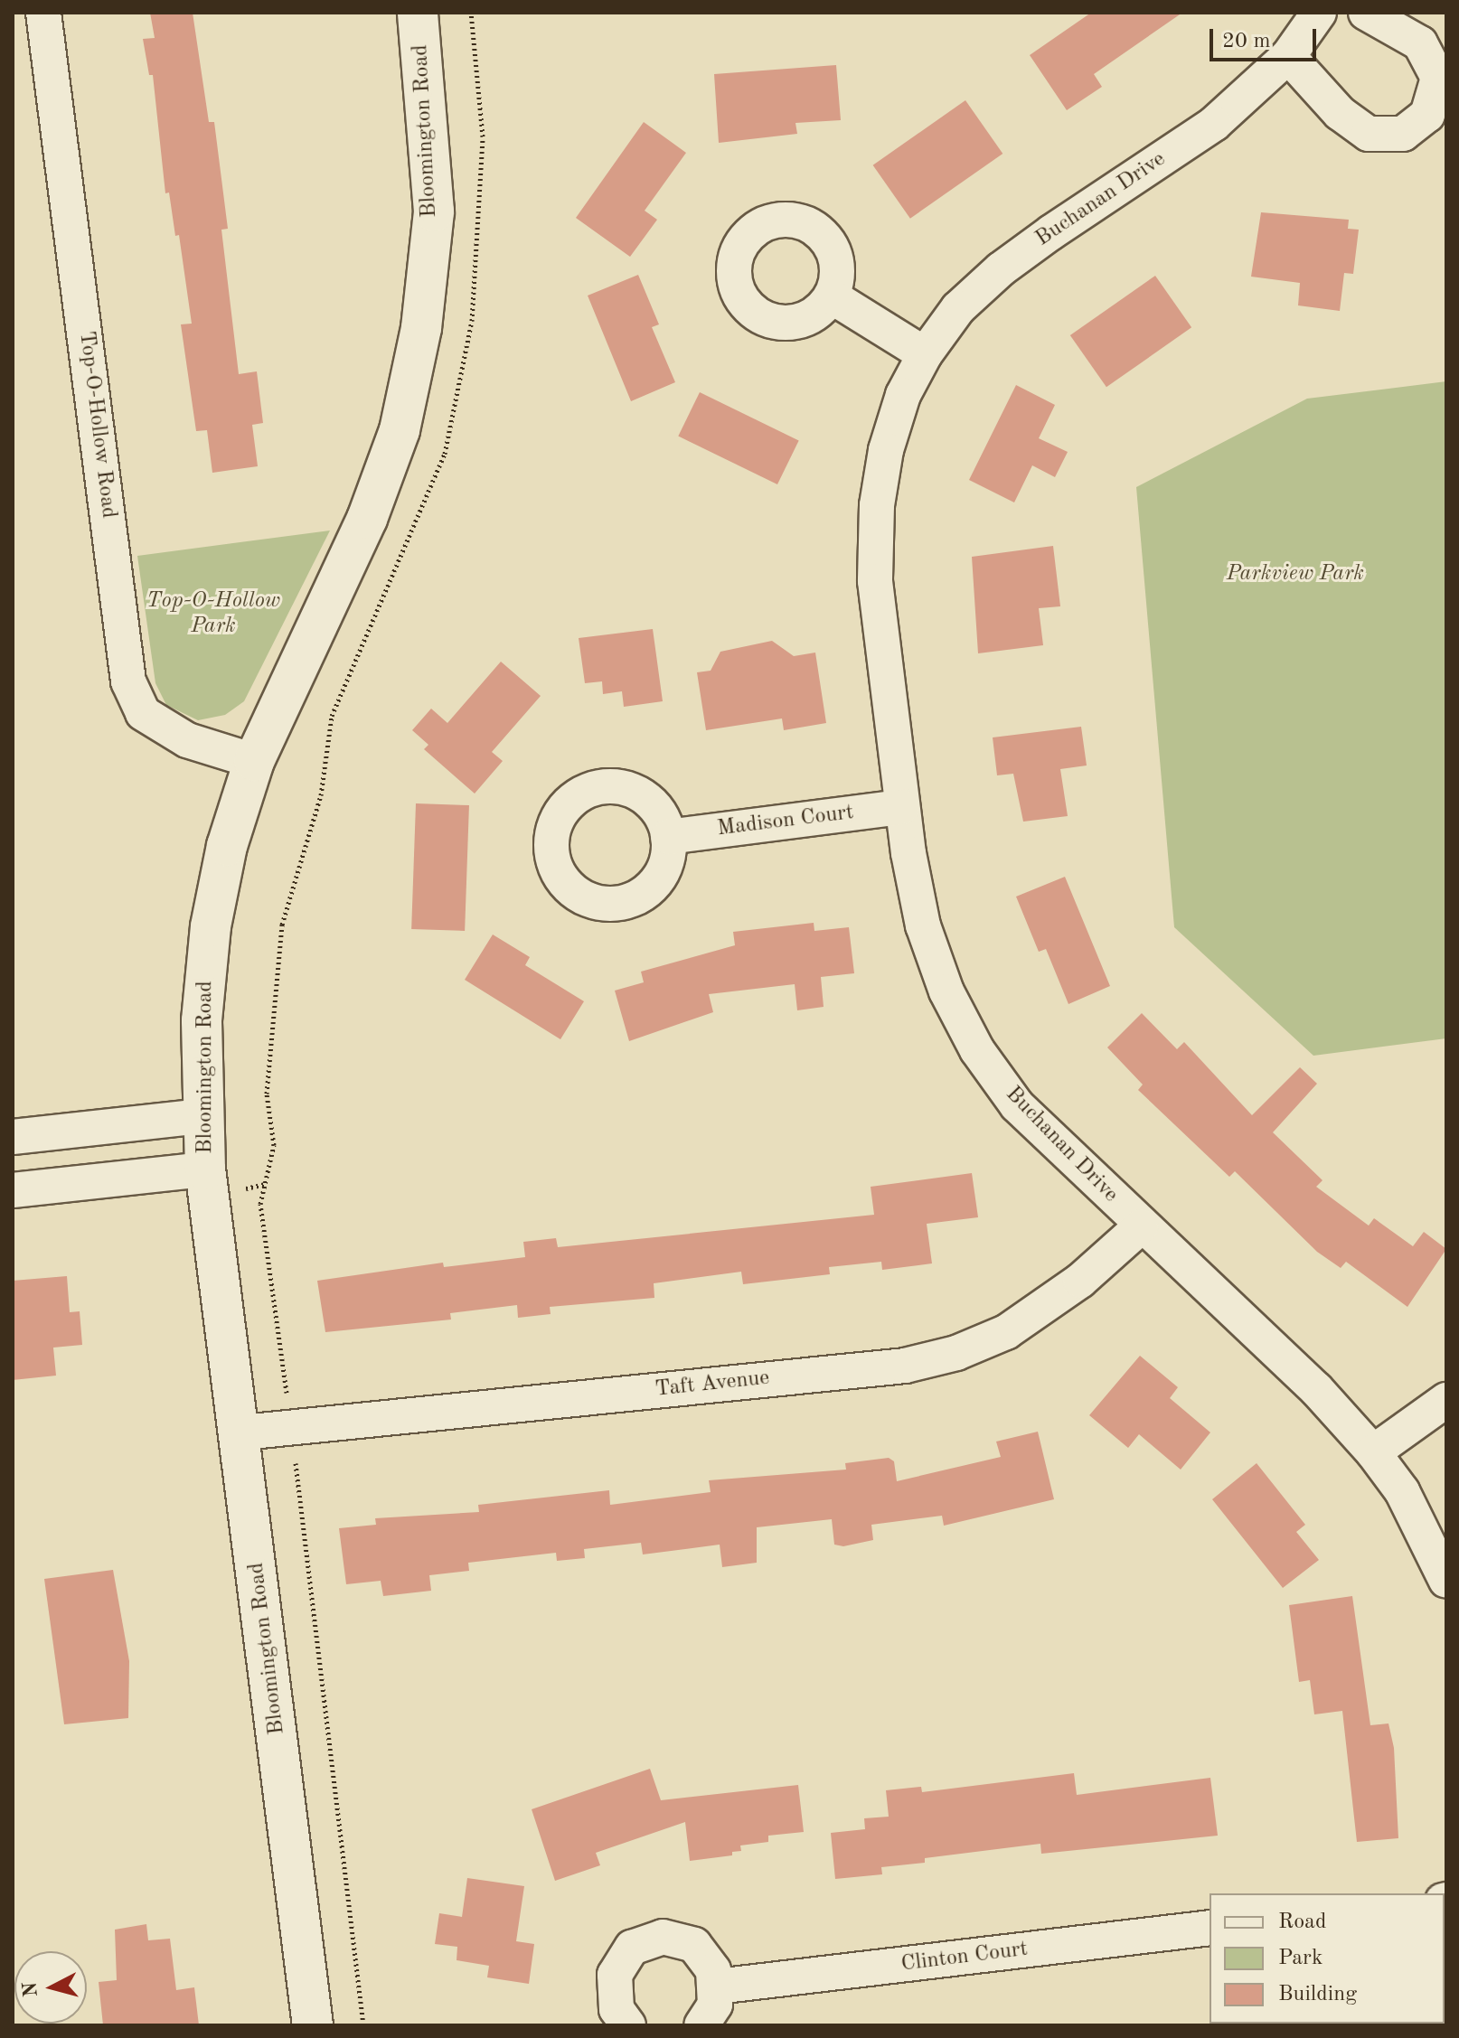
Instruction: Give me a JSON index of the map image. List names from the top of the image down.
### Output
{
  "streets": {
    "street": [
      "Bloomington Road",
      "Buchanan Drive",
      "Top-O-Hollow Road",
      "Madison Court",
      "Taft Avenue",
      "Clinton Court"
    ]
  },
  "crossings": [
    ["Bloomington Road", "Top-O-Hollow Road"],
    ["Bloomington Road", "Taft Avenue"],
    ["Buchanan Drive", "Madison Court"],
    ["Buchanan Drive", "Taft Avenue"]
  ],
  "parks": ["Parkview Park", "Top-O-Hollow Park"],
  "legend": ["Road", "Park", "Building"],
  "scale_bar": "20 m",
  "north": "left"
}
